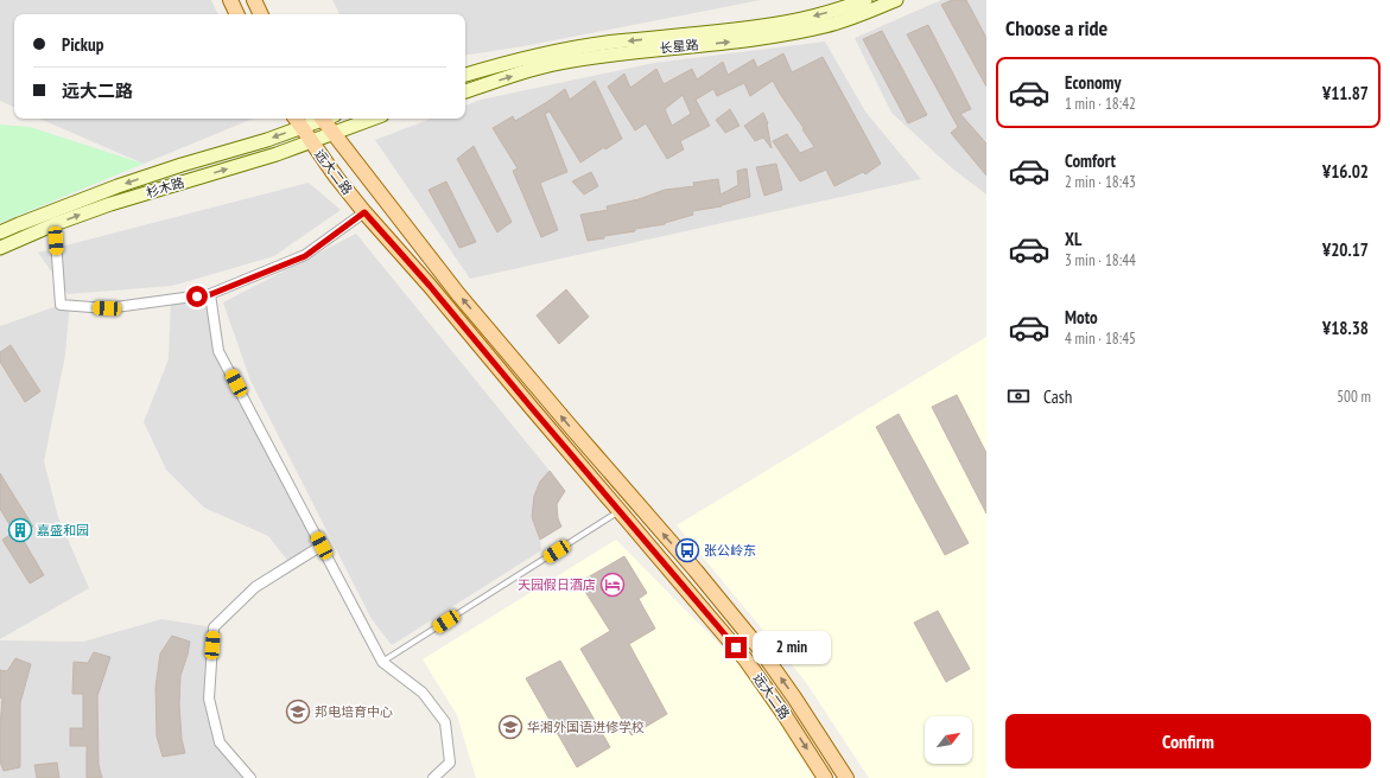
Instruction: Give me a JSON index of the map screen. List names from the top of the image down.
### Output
{
  "streets": {
    "main road": ["长星路", "远大二路", "杉木路"]
  },
  "crossings": [
    ["远大二路", "杉木路"]
  ],
  "places": {
    "building": ["嘉盛和园"],
    "bus stop": ["张公岭东"],
    "hotel": ["天园假日酒店"],
    "school or university": ["邦电培育中心", "华湘外国语进修学校"]
  },
  "north": "top right",
  "page": {
    "heading": "Choose a ride",
    "banner": ["Pickup", "远大二路"],
    "list": [
      {
        "name": "Economy",
        "note": "1 min · 18:42",
        "value": "¥11.87"
      },
      {
        "name": "Comfort",
        "note": "2 min · 18:43",
        "value": "¥16.02"
      },
      {
        "name": "XL",
        "note": "3 min · 18:44",
        "value": "¥20.17"
      },
      {
        "name": "Moto",
        "note": "4 min · 18:45",
        "value": "¥18.38"
      }
    ],
    "pay": ["Cash", "500 m"],
    "bubble": "2 min",
    "buttons": "Confirm"
  }
}
